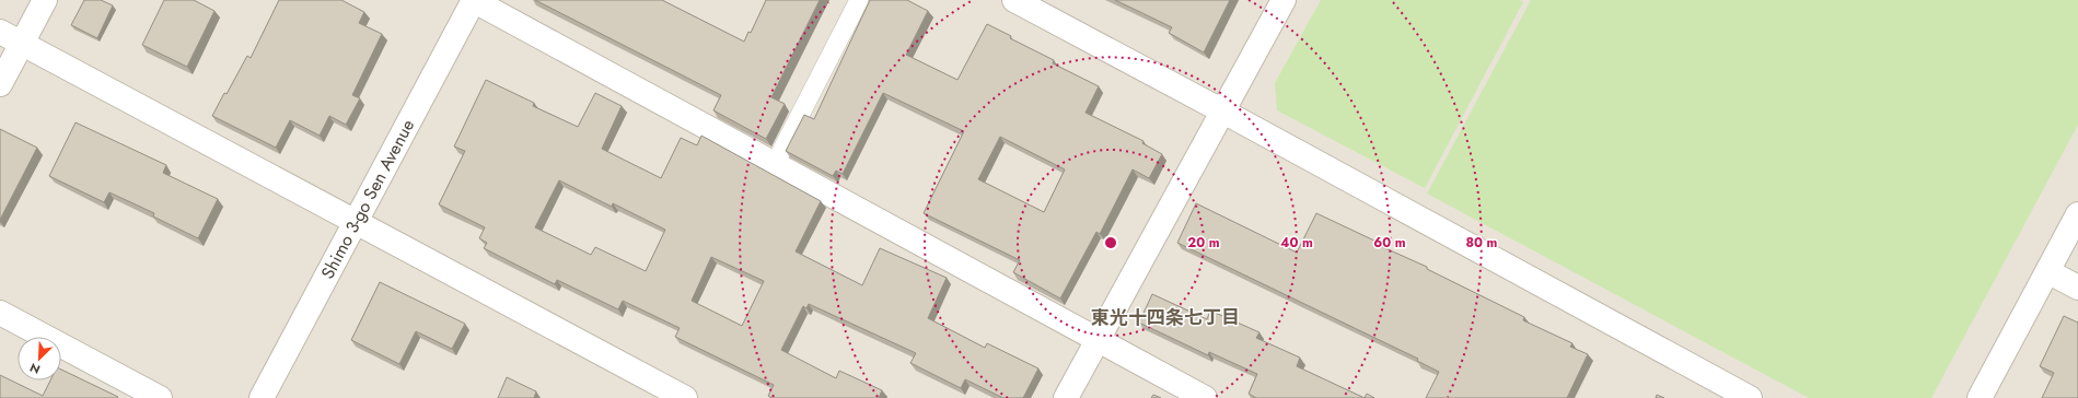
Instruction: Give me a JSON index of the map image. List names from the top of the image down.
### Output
{
  "streets": {
    "street": ["Shimo 3-go Sen Avenue"]
  },
  "districts": ["東光十四条七丁目"],
  "north": "bottom left",
  "rings": [
    "20 m",
    "40 m",
    "60 m",
    "80 m"
  ]
}
